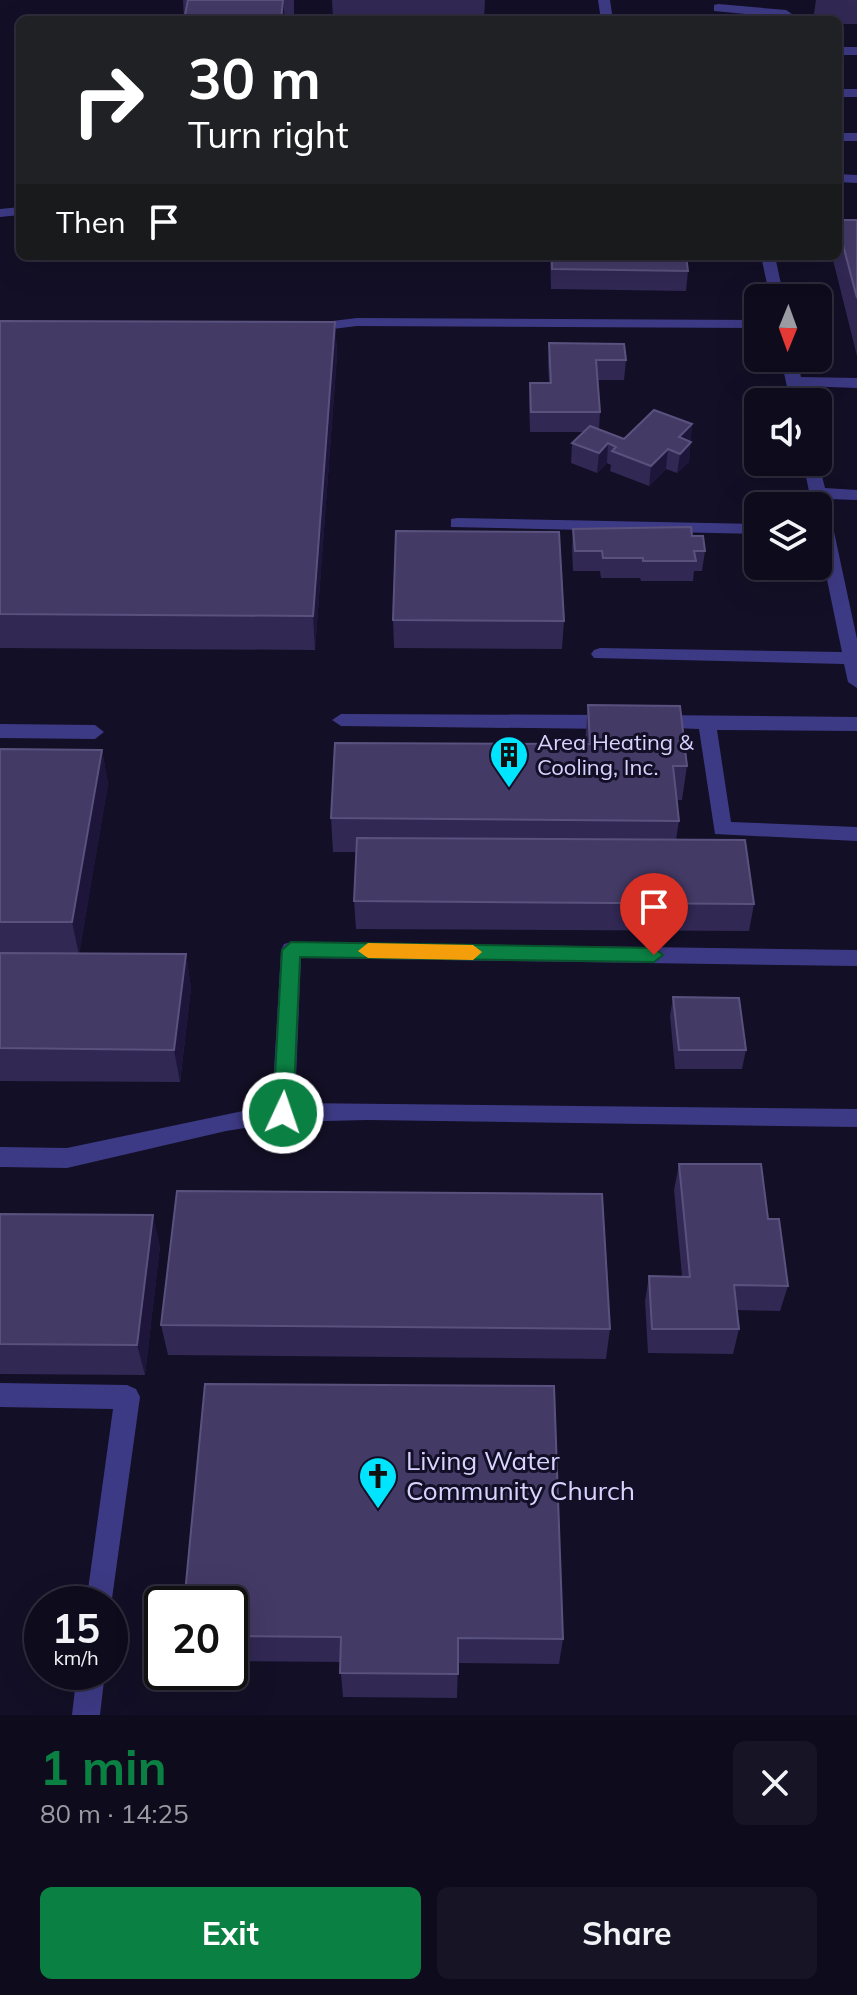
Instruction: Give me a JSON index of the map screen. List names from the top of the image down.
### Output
{
  "places": {
    "building": ["Area Heating & Cooling, Inc."],
    "church": ["Living Water Community Church"]
  },
  "north": "bottom",
  "page": {
    "turn": ["30 m", "Turn right"],
    "then": "Then",
    "speed": "15 km/h",
    "limit": "20",
    "heading": ["1 min", "80 m · 14:25"],
    "buttons": ["Exit", "Share"]
  }
}
